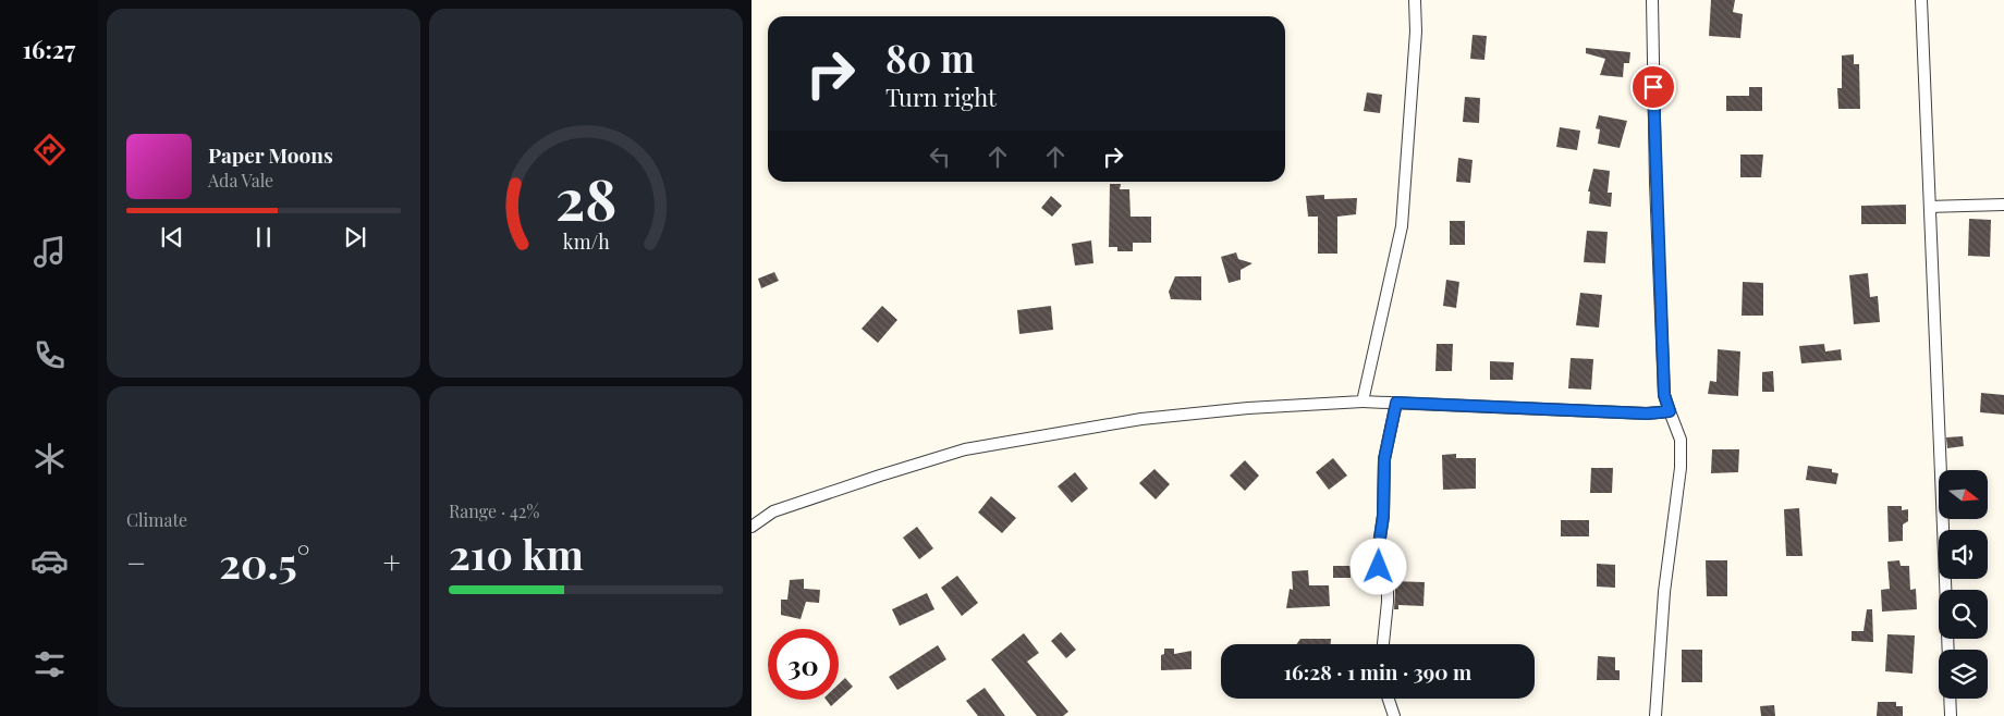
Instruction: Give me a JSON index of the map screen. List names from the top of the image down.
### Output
{
  "north": "right",
  "page": {
    "tabs": "16:27",
    "turn": ["80 m", "Turn right"],
    "song": ["Paper Moons", "Ada Vale"],
    "tile": [
      "Climate",
      ["Range · 42%", "210 km"]
    ],
    "heat": ["−", "20.5°", "+"],
    "limit": "30",
    "trip": "16:28 · 1 min · 390 m",
    "gauge": ["28", "km/h"]
  }
}
